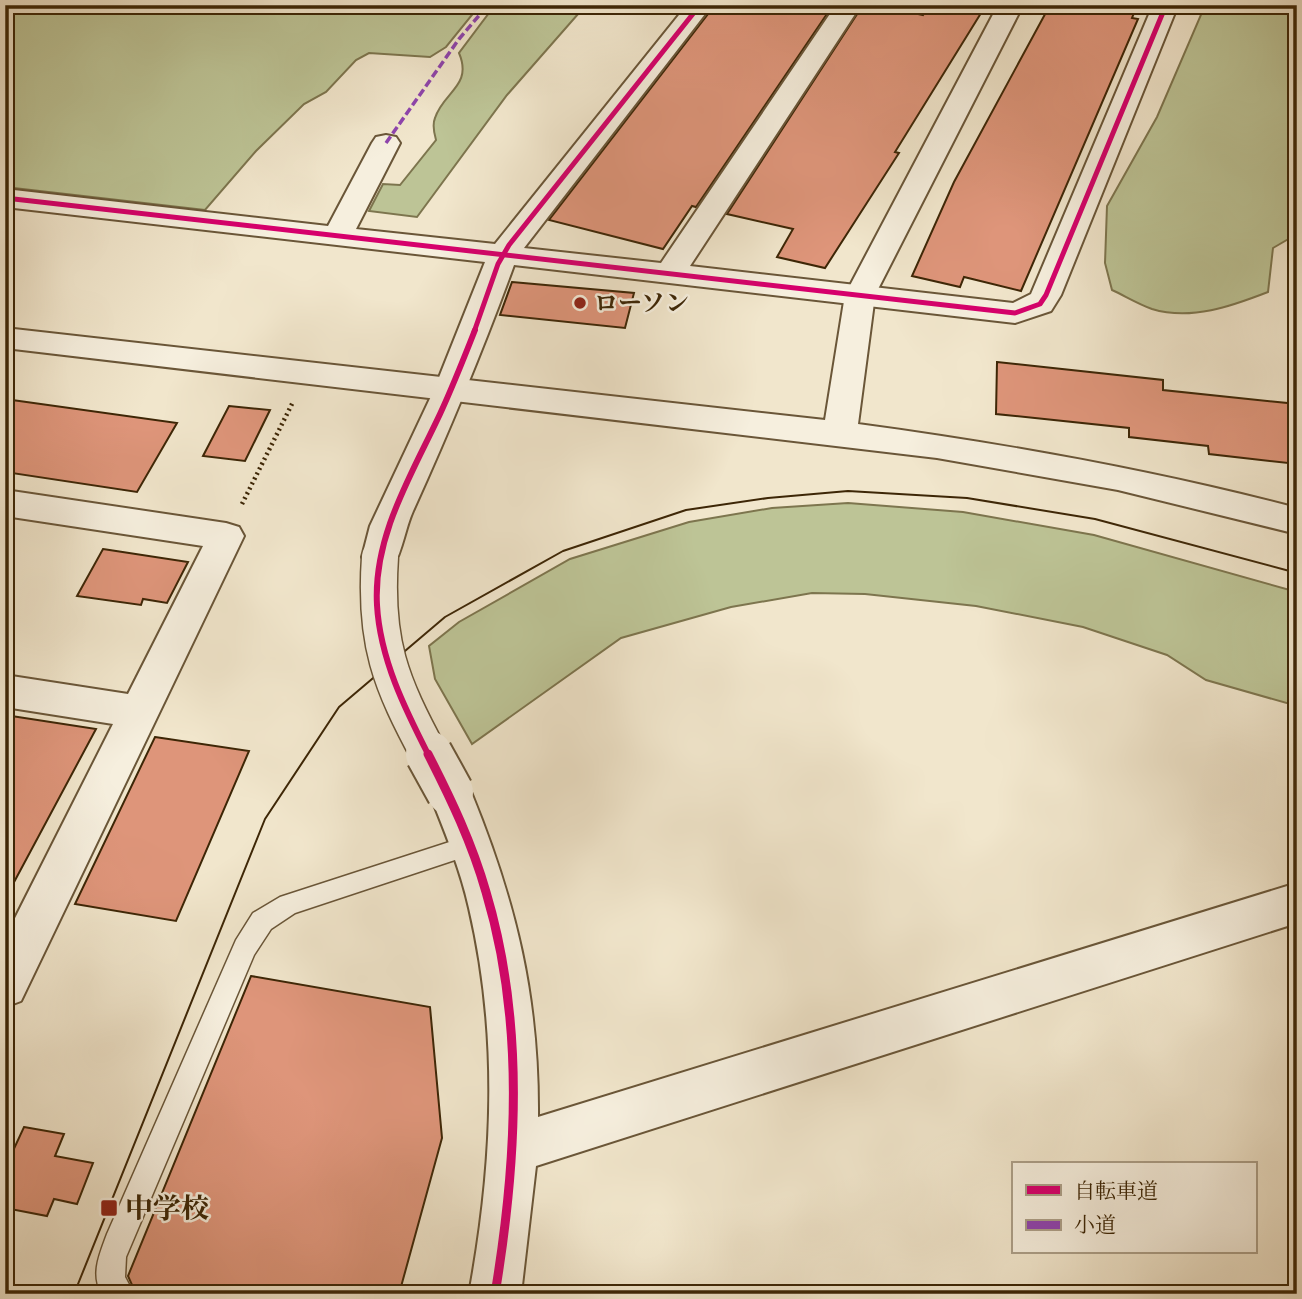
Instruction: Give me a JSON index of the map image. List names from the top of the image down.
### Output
{
  "places": {
    "other": ["ローソン"],
    "transit": ["中学校"]
  },
  "legend": ["自転車道", "小道"]
}
